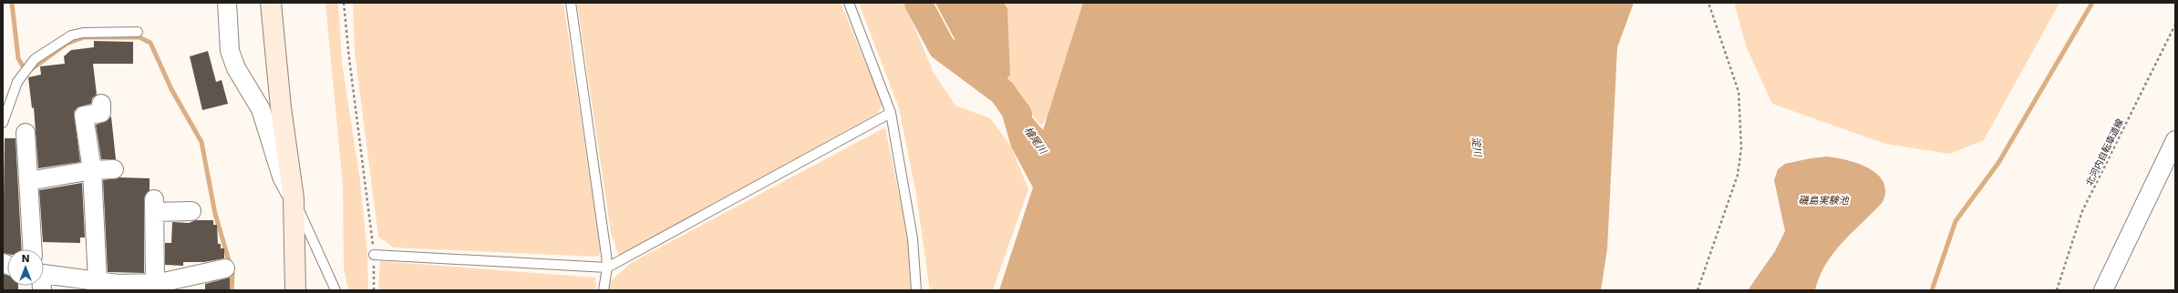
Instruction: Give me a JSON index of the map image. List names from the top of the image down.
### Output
{
  "streets": {
    "path": ["北河内自転車道線"]
  },
  "water": ["檜尾川", "淀川", "磯島実験池"],
  "north": "top"
}
